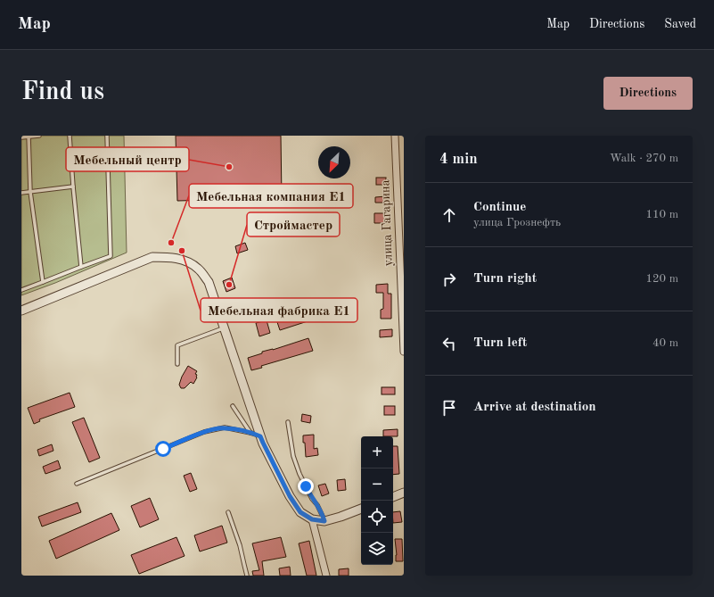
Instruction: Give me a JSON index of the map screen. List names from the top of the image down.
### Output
{
  "streets": {
    "street": ["улица Гагарина"]
  },
  "places": [
    "Мебельный центр",
    "Мебельная компания Е1",
    "Мебельная фабрика Е1",
    "Строймастер"
  ],
  "north": "bottom left",
  "page": {
    "header": "Map",
    "nav": ["Map", "Directions", "Saved"],
    "buttons": "Directions",
    "title": "Find us",
    "heading": ["4 min", "Walk · 270 m"],
    "list": [
      ["Continue", "улица Грознефть", "110 m"],
      ["Turn right", "120 m"],
      ["Turn left", "40 m"],
      "Arrive at destination"
    ],
    "map_buttons": ["+", "−"]
  }
}
